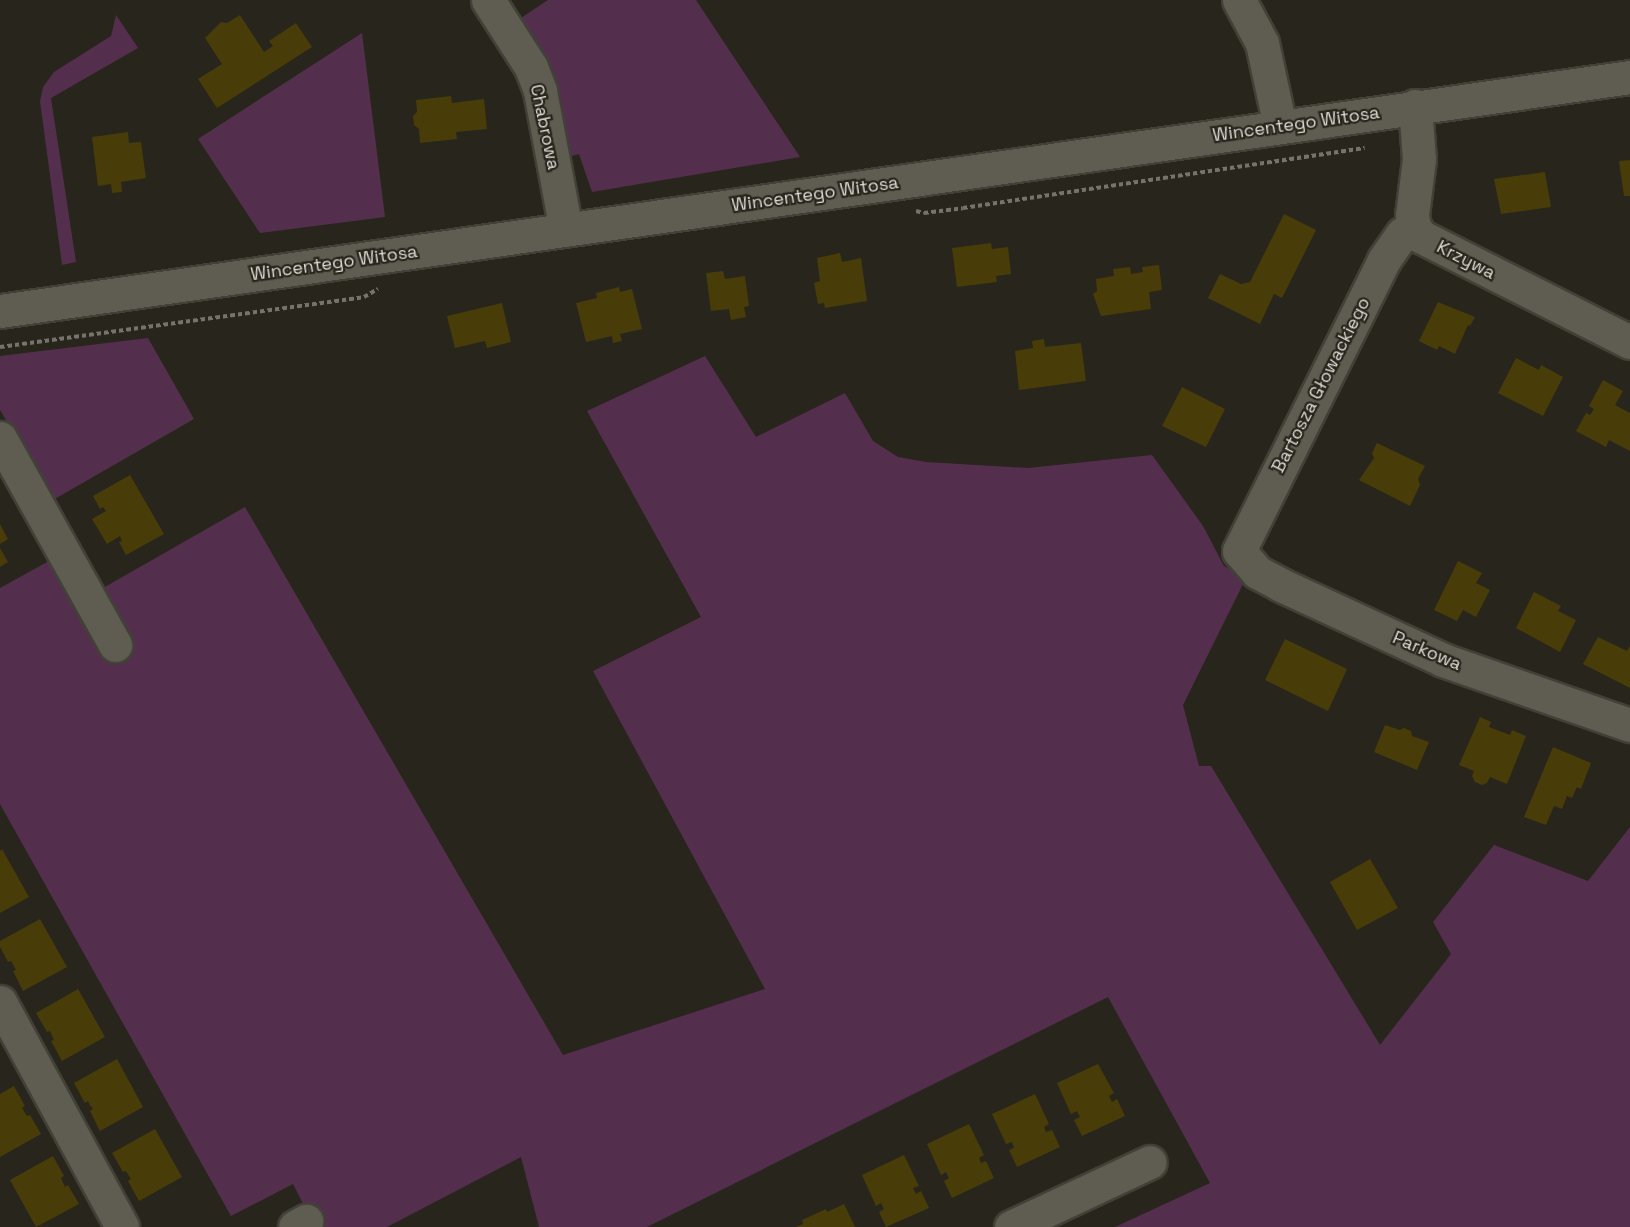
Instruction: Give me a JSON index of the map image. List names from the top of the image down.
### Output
{
  "streets": {
    "street": [
      "Wincentego Witosa",
      "Chabrowa",
      "Krzywa",
      "Bartosza Głowackiego",
      "Parkowa"
    ]
  },
  "crossings": [
    ["Wincentego Witosa", "Chabrowa"],
    ["Krzywa", "Bartosza Głowackiego"],
    ["Bartosza Głowackiego", "Parkowa"]
  ]
}
